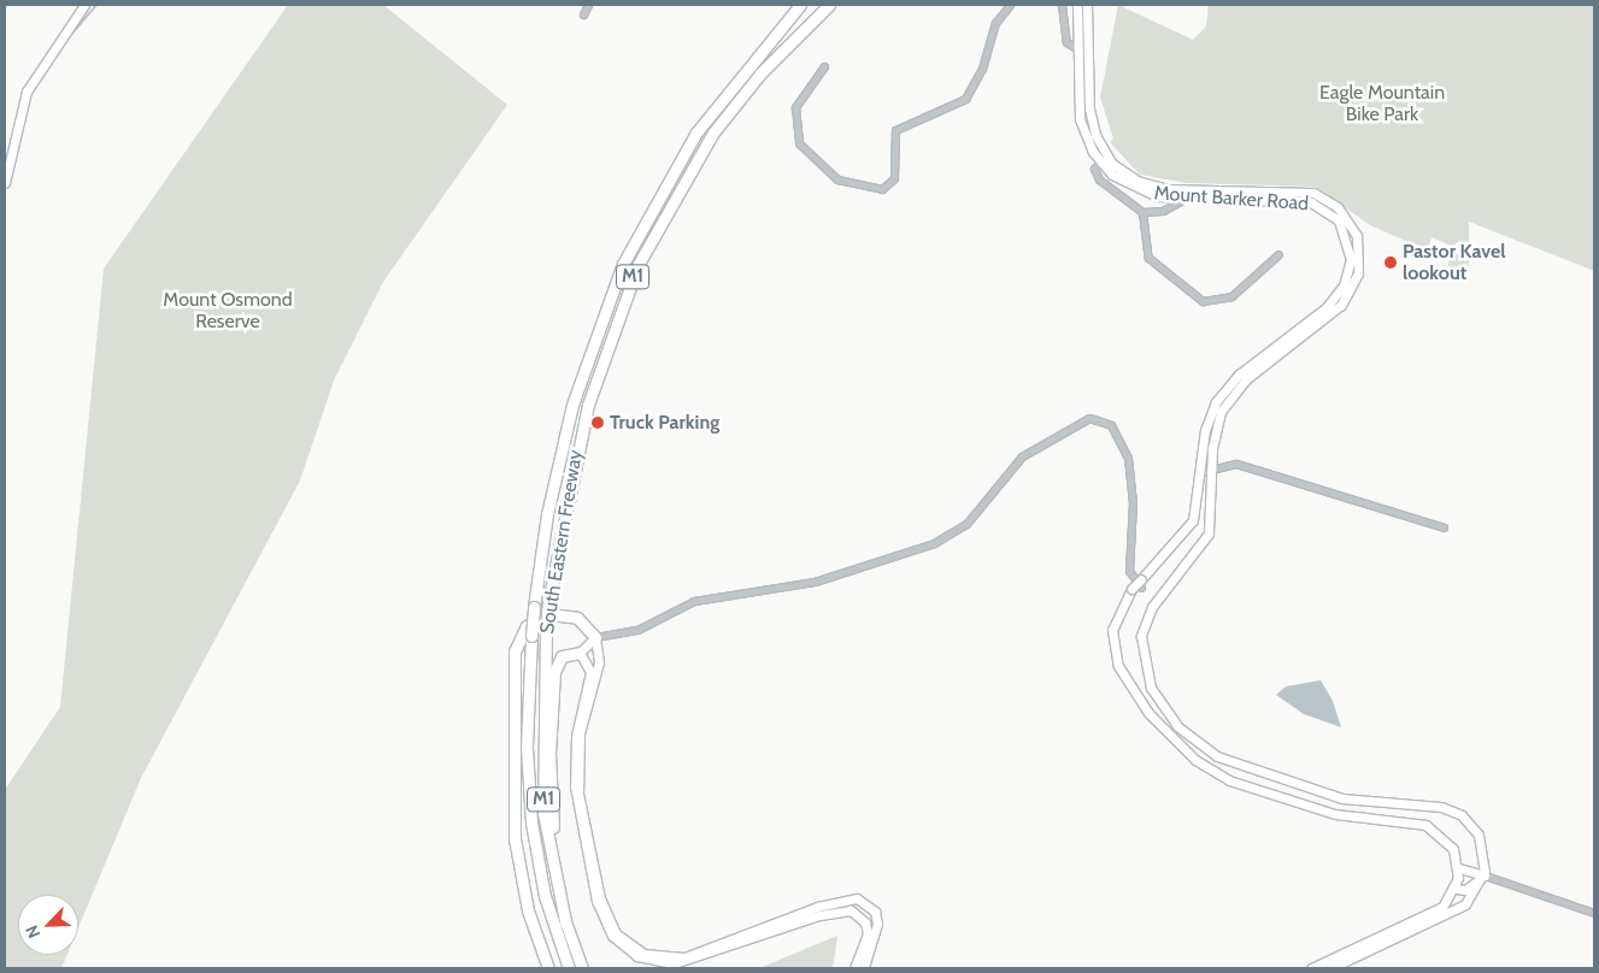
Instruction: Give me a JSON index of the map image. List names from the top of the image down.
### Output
{
  "streets": {
    "highway": ["M1", "South Eastern Freeway"],
    "main road": ["Mount Barker Road"]
  },
  "parks": ["Eagle Mountain Bike Park", "Mount Osmond Reserve"],
  "places": ["Pastor Kavel lookout", "Truck Parking"],
  "north": "bottom left"
}
